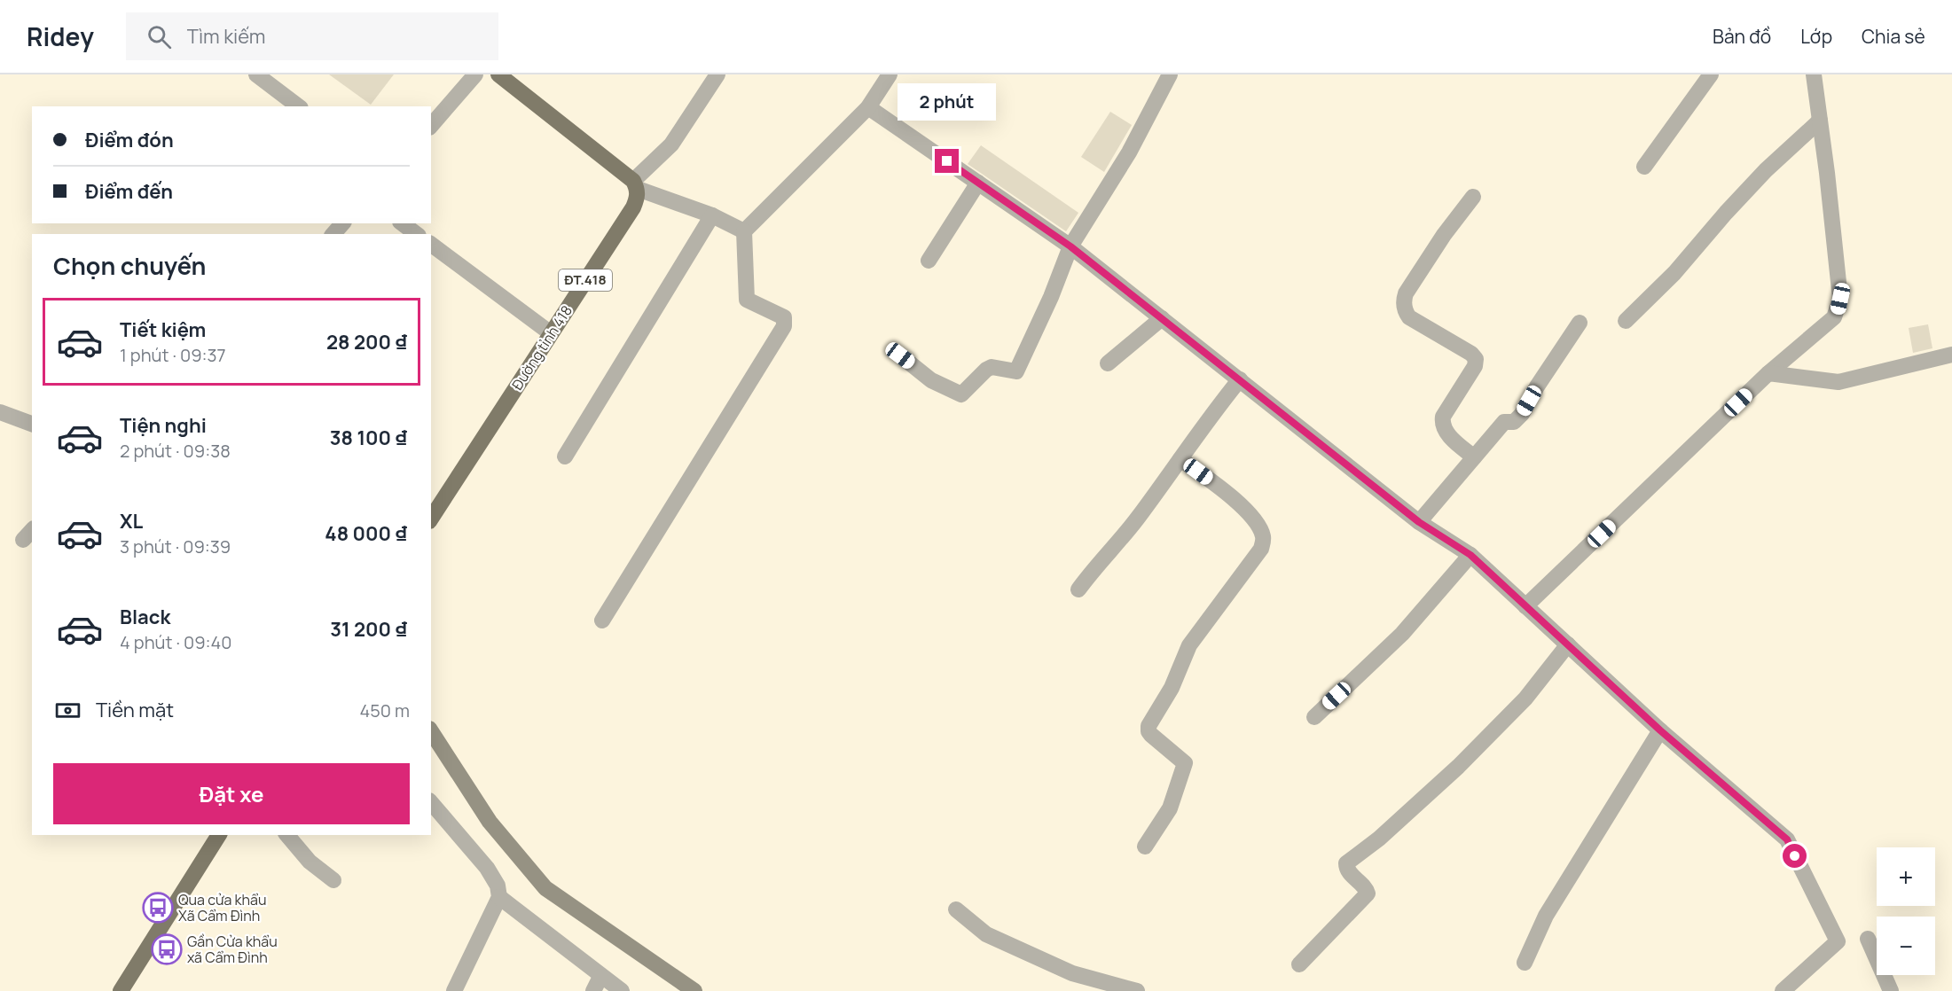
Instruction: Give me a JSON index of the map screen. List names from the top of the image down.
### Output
{
  "streets": {
    "main road": ["ĐT.418", "Đường tỉnh 418"]
  },
  "places": {
    "bus stop": ["Qua cửa khẩu Xã Cẩm Đình", "Gần Cửa khẩu xã Cẩm Đình"]
  },
  "page": {
    "header": "Ridey",
    "search": "Tìm kiếm",
    "nav": ["Bản đồ", "Lớp", "Chia sẻ"],
    "bubble": "2 phút",
    "banner": ["Điểm đón", "Điểm đến"],
    "heading": "Chọn chuyến",
    "list": [
      {
        "name": "Tiết kiệm",
        "note": "1 phút · 09:37",
        "value": "28 200 ₫"
      },
      {
        "name": "Tiện nghi",
        "note": "2 phút · 09:38",
        "value": "38 100 ₫"
      },
      {
        "name": "XL",
        "note": "3 phút · 09:39",
        "value": "48 000 ₫"
      },
      {
        "name": "Black",
        "note": "4 phút · 09:40",
        "value": "31 200 ₫"
      }
    ],
    "pay": ["Tiền mặt", "450 m"],
    "buttons": "Đặt xe",
    "map_buttons": ["+", "−"]
  }
}
